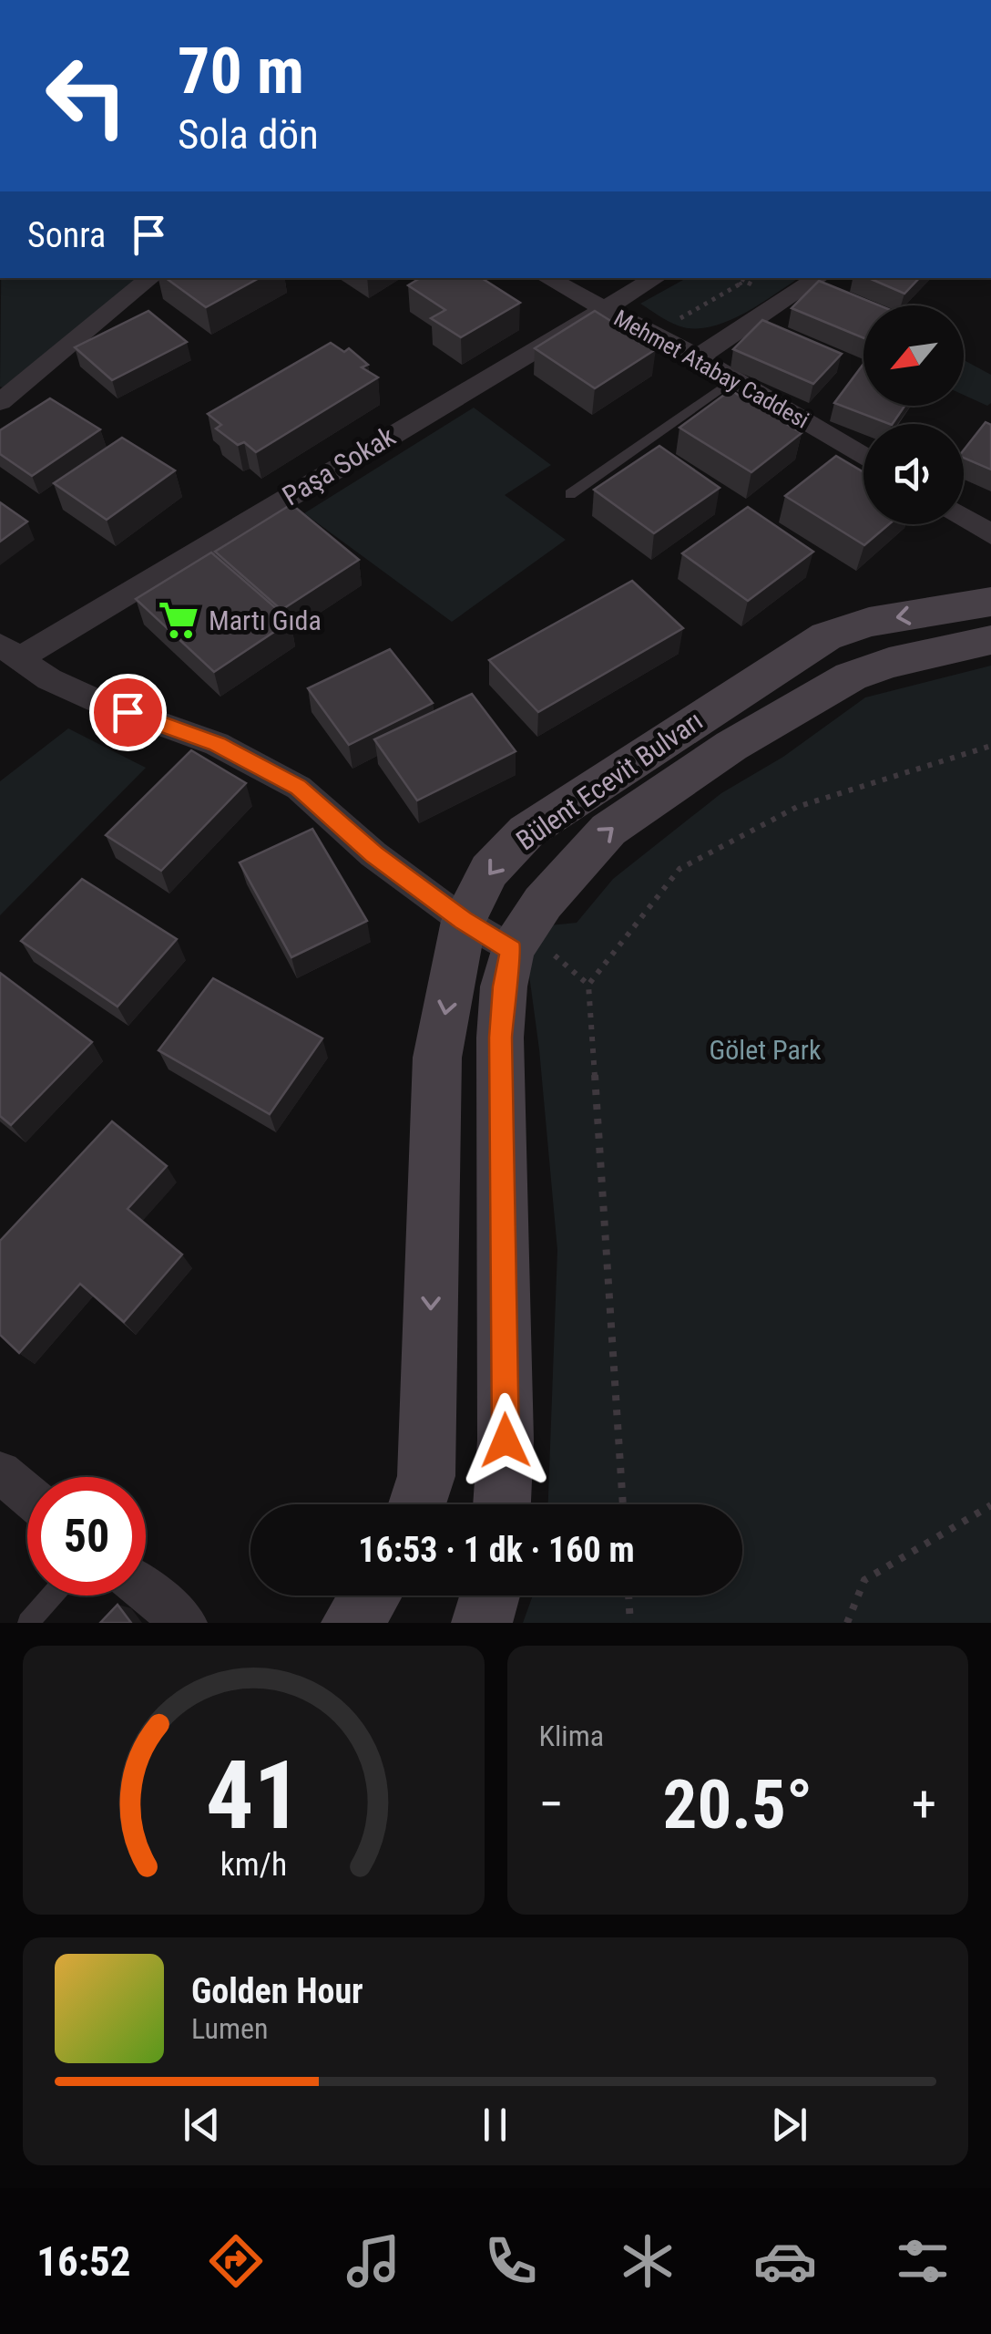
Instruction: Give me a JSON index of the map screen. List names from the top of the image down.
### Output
{
  "streets": {
    "main road": ["Bülent Ecevit Bulvarı"],
    "street": ["Mehmet Atabay Caddesi", "Paşa Sokak"]
  },
  "crossings": [
    ["Mehmet Atabay Caddesi", "Paşa Sokak"]
  ],
  "parks": ["Gölet Park"],
  "places": {
    "supermarket": ["Martı Gıda"]
  },
  "north": "bottom left",
  "page": {
    "turn": ["70 m", "Sola dön"],
    "then": "Sonra",
    "limit": "50",
    "trip": "16:53 · 1 dk · 160 m",
    "tile": "Klima",
    "heat": ["−", "20.5°", "+"],
    "song": ["Golden Hour", "Lumen"],
    "tabs": "16:52",
    "gauge": ["41", "km/h"]
  }
}
